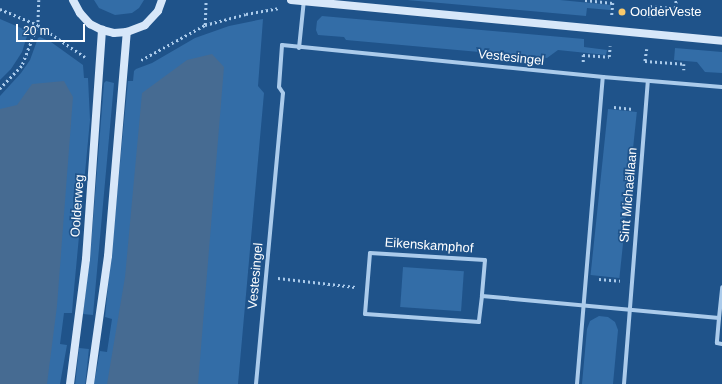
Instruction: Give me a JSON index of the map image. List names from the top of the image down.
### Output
{
  "streets": {
    "street": [
      "Vestesingel",
      "Sint Michaëllaan",
      "Oolderweg",
      "Eikenskamphof"
    ]
  },
  "crossings": [
    ["Vestesingel", "Sint Michaëllaan"]
  ],
  "places": ["OolderVeste"],
  "scale_bar": "20 m"
}
